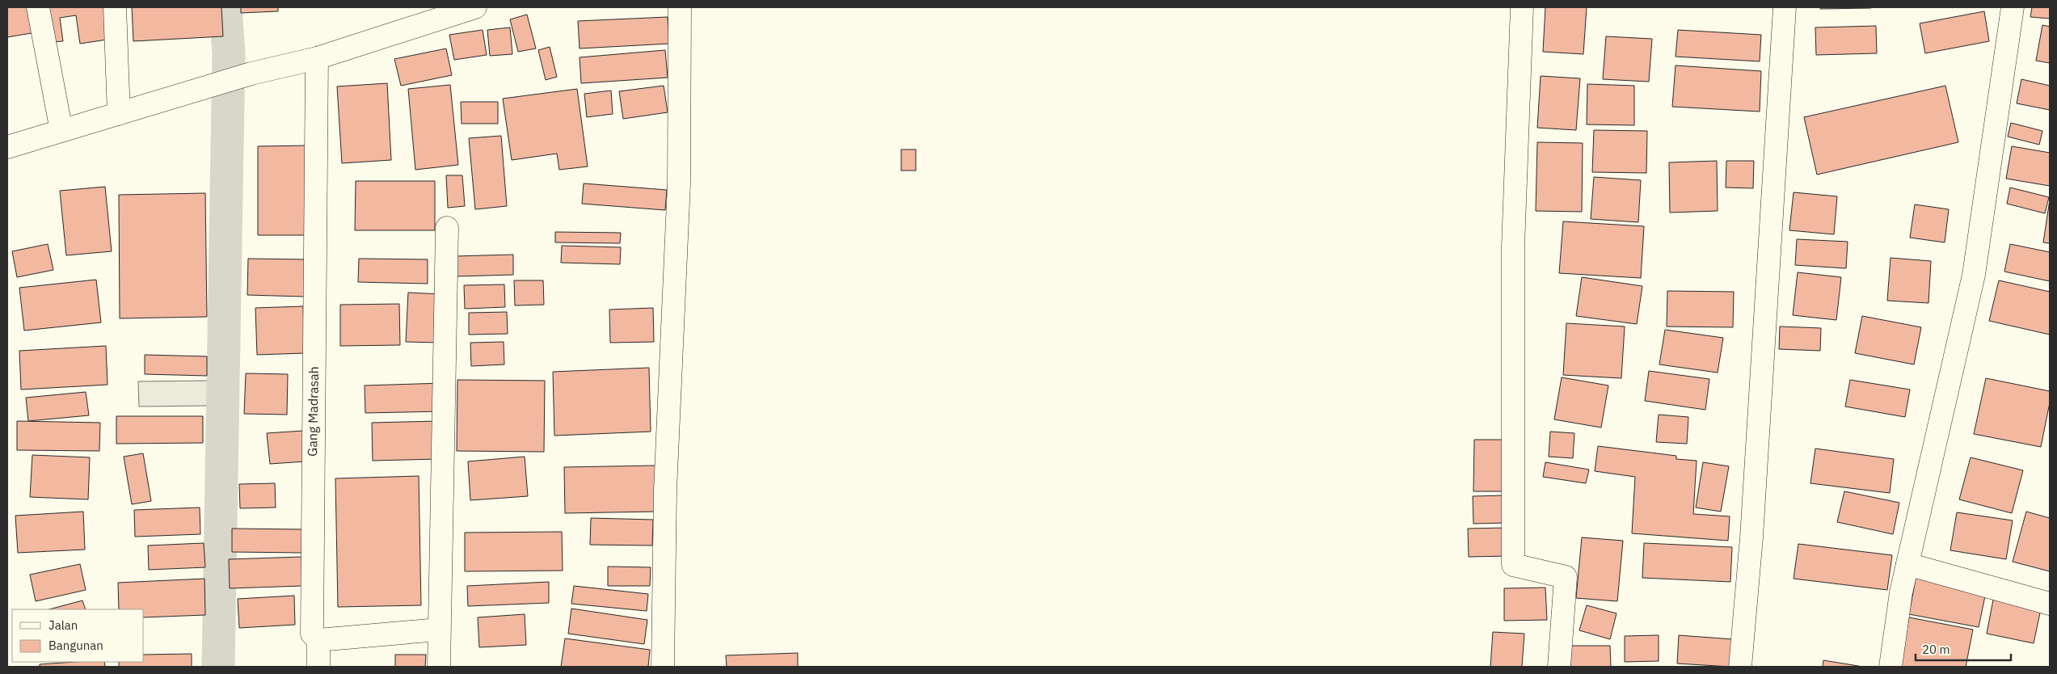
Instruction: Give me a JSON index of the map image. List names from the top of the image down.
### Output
{
  "streets": {
    "street": ["Gang Madrasah"]
  },
  "legend": ["Jalan", "Bangunan"],
  "scale_bar": "20 m"
}
